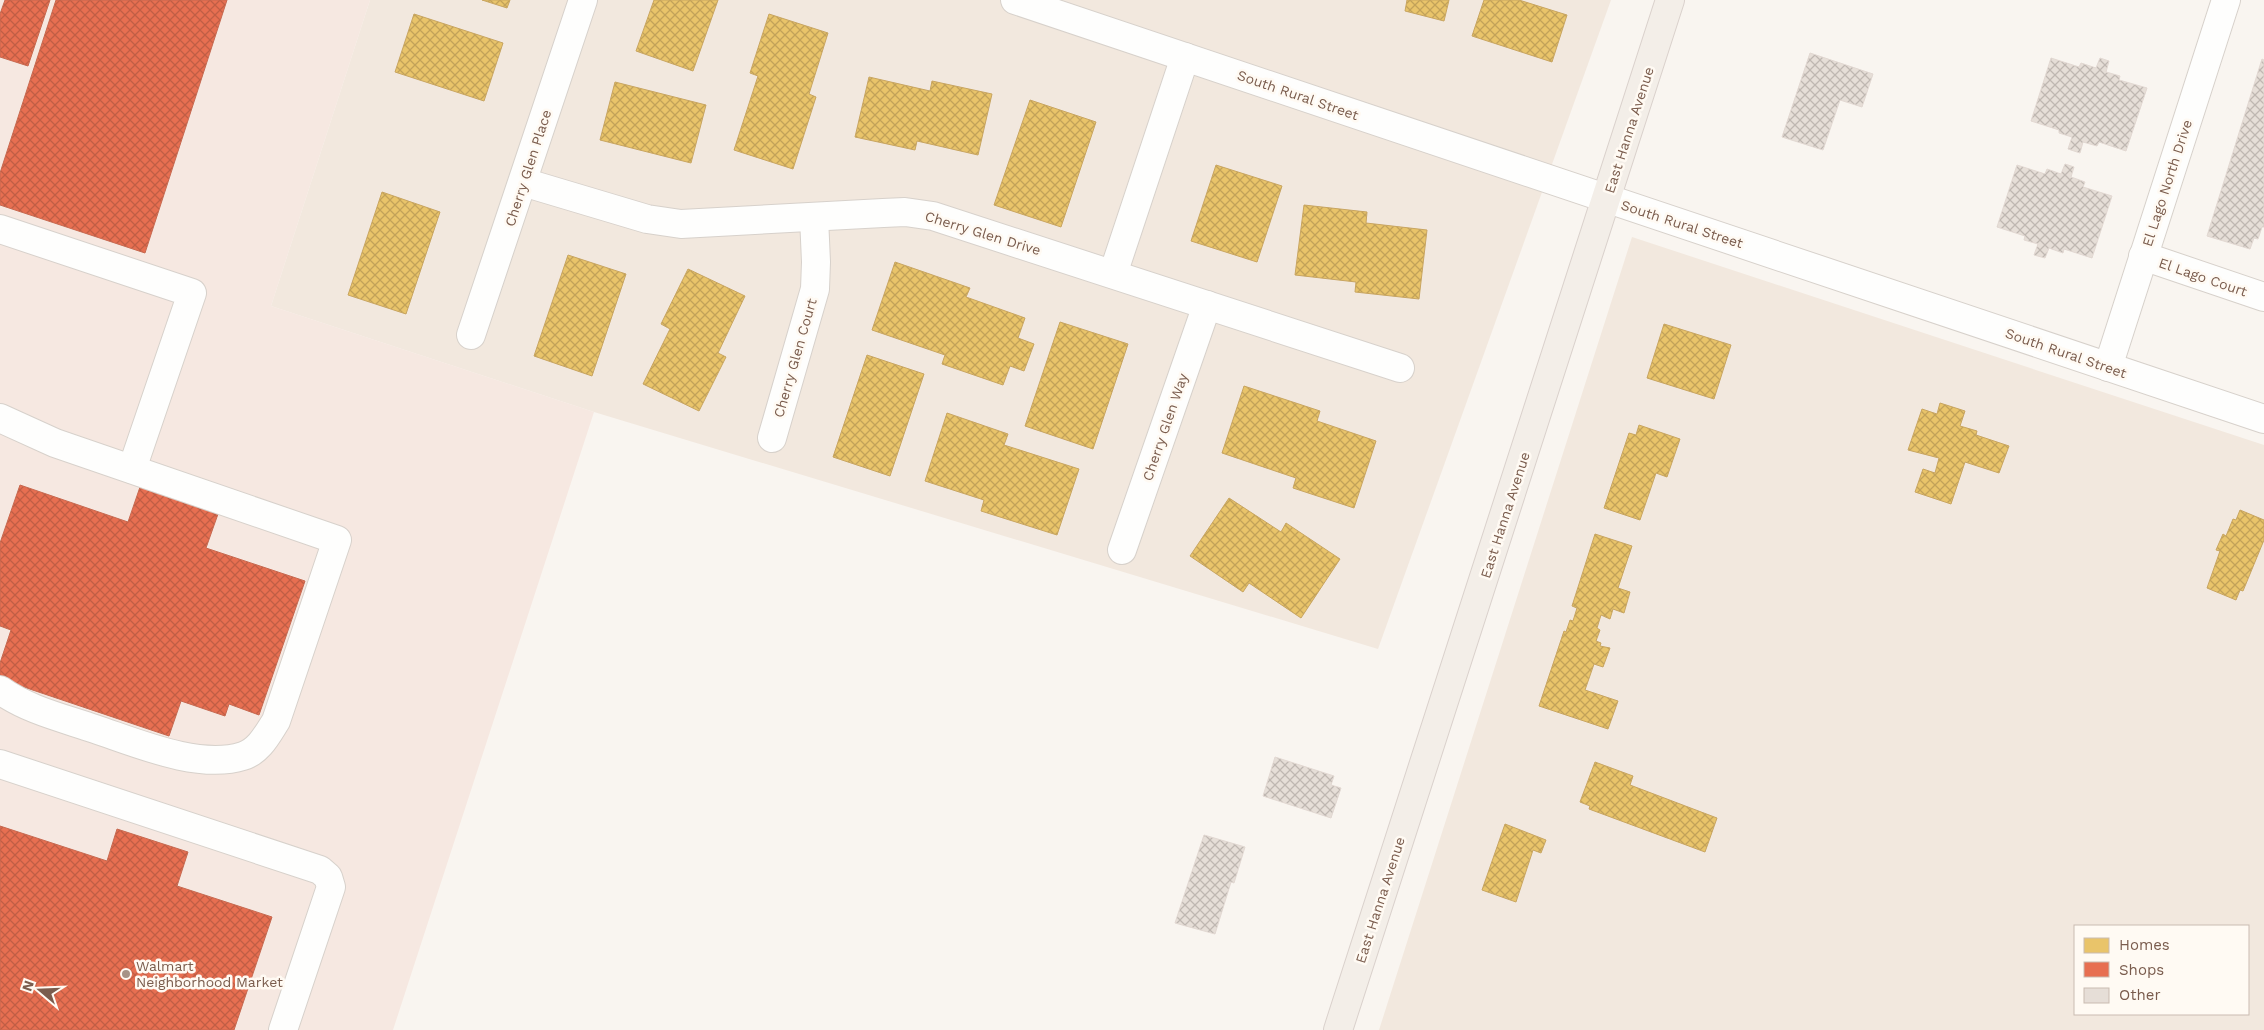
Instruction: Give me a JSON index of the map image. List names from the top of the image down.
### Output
{
  "streets": {
    "main road": ["East Hanna Avenue"],
    "street": [
      "South Rural Street",
      "Cherry Glen Place",
      "El Lago North Drive",
      "Cherry Glen Drive",
      "El Lago Court",
      "Cherry Glen Court",
      "Cherry Glen Way"
    ]
  },
  "crossings": [
    ["South Rural Street", "East Hanna Avenue"],
    ["South Rural Street", "El Lago North Drive"],
    ["Cherry Glen Place", "Cherry Glen Drive"],
    ["El Lago North Drive", "El Lago Court"],
    ["Cherry Glen Drive", "Cherry Glen Court"],
    ["Cherry Glen Drive", "Cherry Glen Way"]
  ],
  "places": ["Walmart Neighborhood Market"],
  "legend": ["Homes", "Shops", "Other"],
  "north": "left"
}
